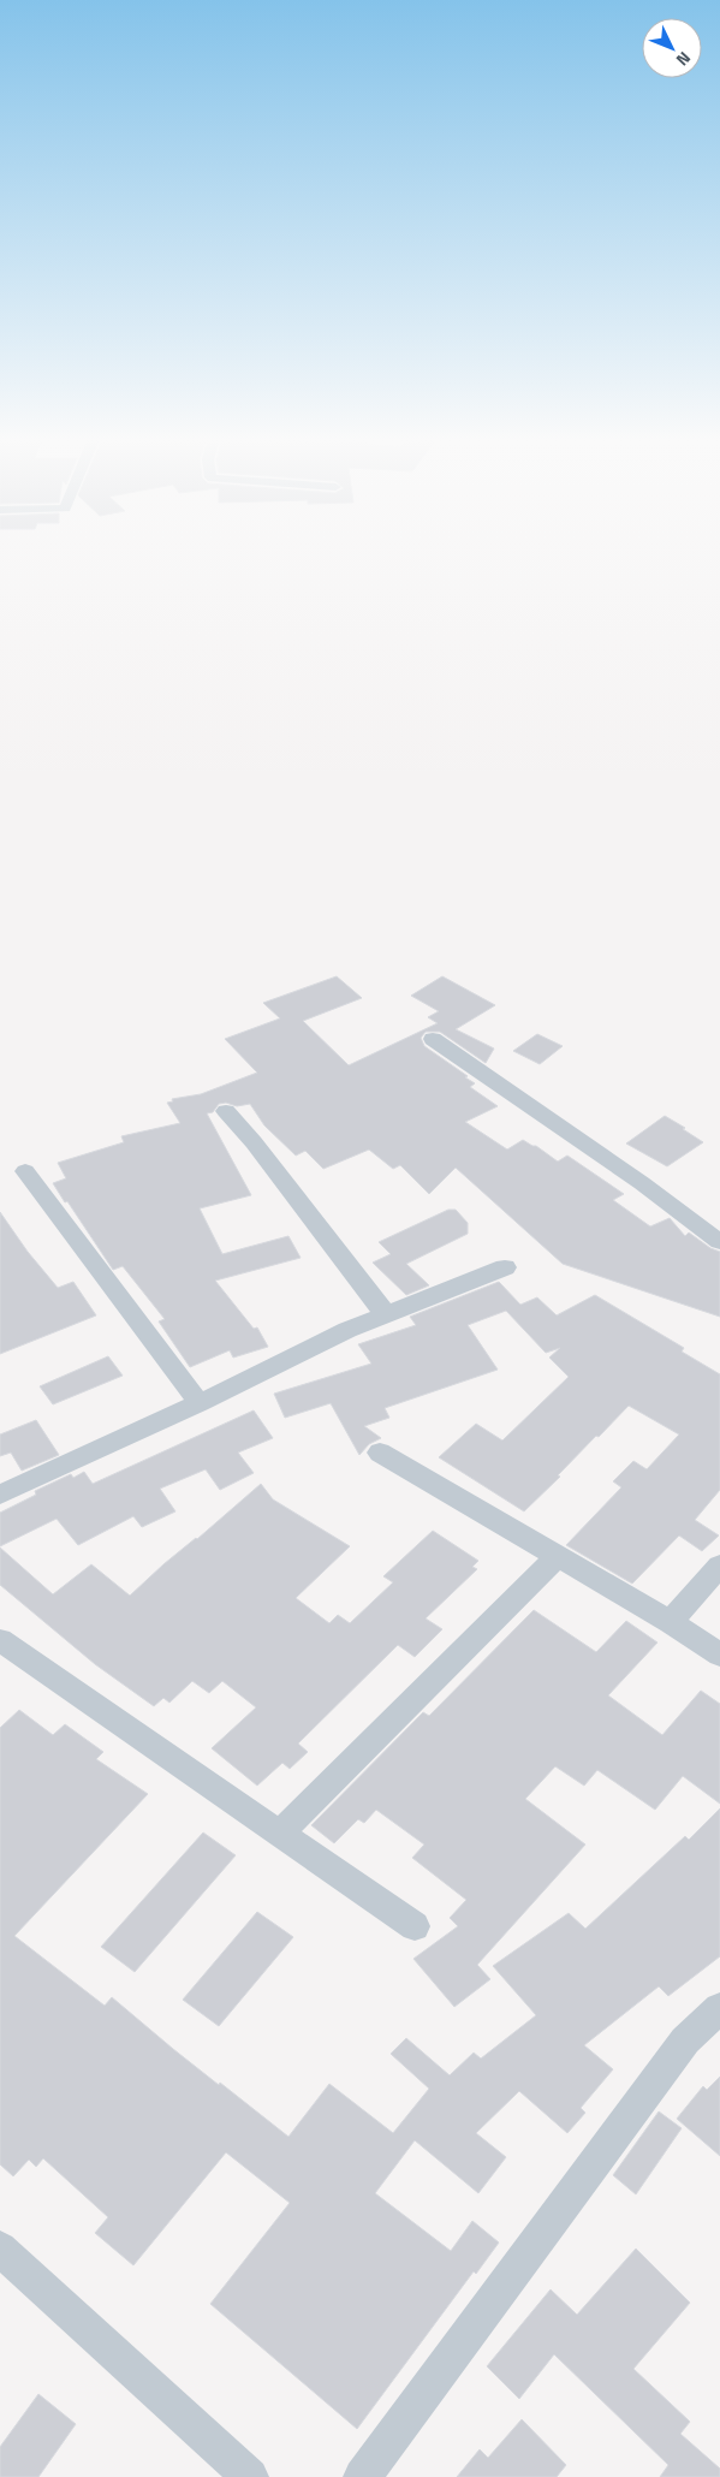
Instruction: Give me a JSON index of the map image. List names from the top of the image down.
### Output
{
  "north": "bottom right"
}
